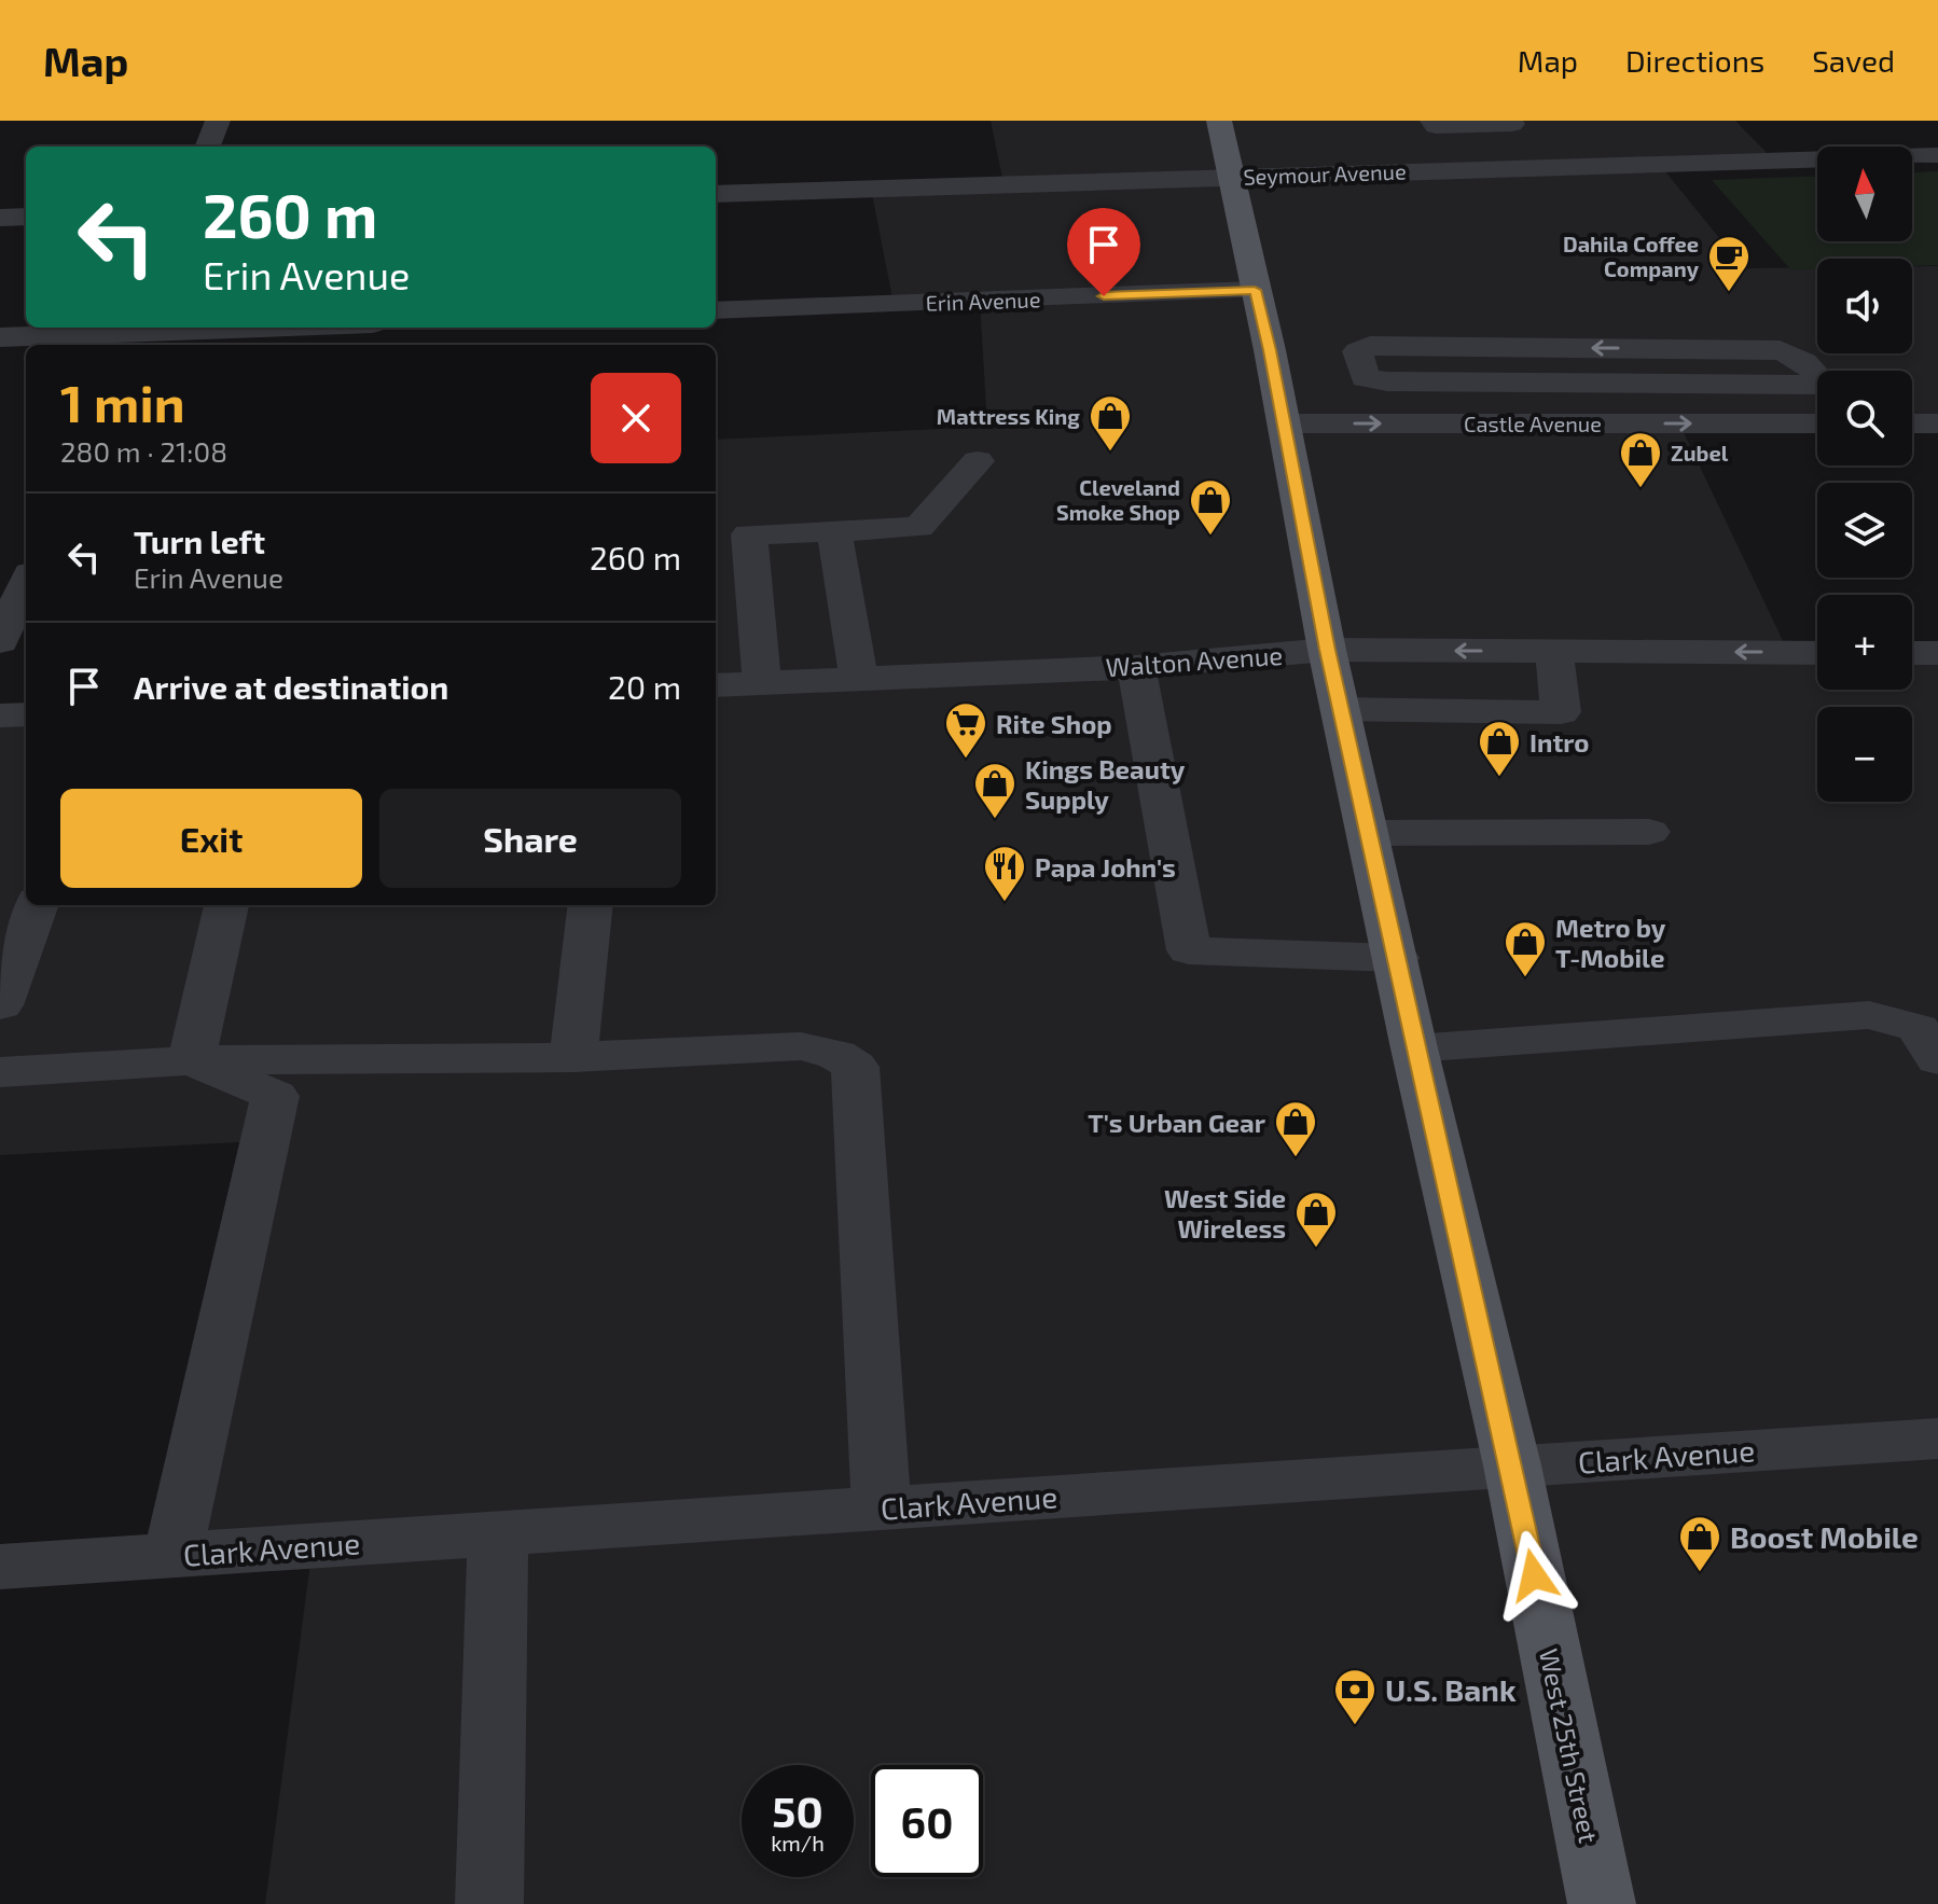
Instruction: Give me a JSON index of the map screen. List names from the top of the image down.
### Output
{
  "streets": {
    "main road": ["West 25th Street"],
    "street": [
      "Seymour Avenue",
      "Erin Avenue",
      "Castle Avenue",
      "Walton Avenue",
      "Clark Avenue"
    ]
  },
  "crossings": [
    ["Seymour Avenue", "West 25th Street"],
    ["Erin Avenue", "West 25th Street"],
    ["Castle Avenue", "West 25th Street"],
    ["Walton Avenue", "West 25th Street"],
    ["Clark Avenue", "West 25th Street"]
  ],
  "places": {
    "cafe": ["Dahila Coffee Company"],
    "shop": [
      "Mattress King",
      "Zubel",
      "Cleveland Smoke Shop",
      "Intro",
      "Kings Beauty Supply",
      "Metro by T-Mobile",
      "T's Urban Gear",
      "West Side Wireless",
      "Boost Mobile"
    ],
    "supermarket": ["Rite Shop"],
    "restaurant": ["Papa John's"],
    "bank": ["U.S. Bank"]
  },
  "north": "top",
  "page": {
    "header": "Map",
    "nav": ["Map", "Directions", "Saved"],
    "map_buttons": ["+", "−"],
    "turn": ["260 m", "Erin Avenue"],
    "heading": ["1 min", "280 m · 21:08"],
    "list": [
      {
        "name": "Turn left",
        "note": "Erin Avenue",
        "value": "260 m"
      },
      {
        "name": "Arrive at destination",
        "value": "20 m"
      }
    ],
    "buttons": ["Exit", "Share"],
    "speed": "50 km/h",
    "limit": "60"
  }
}
